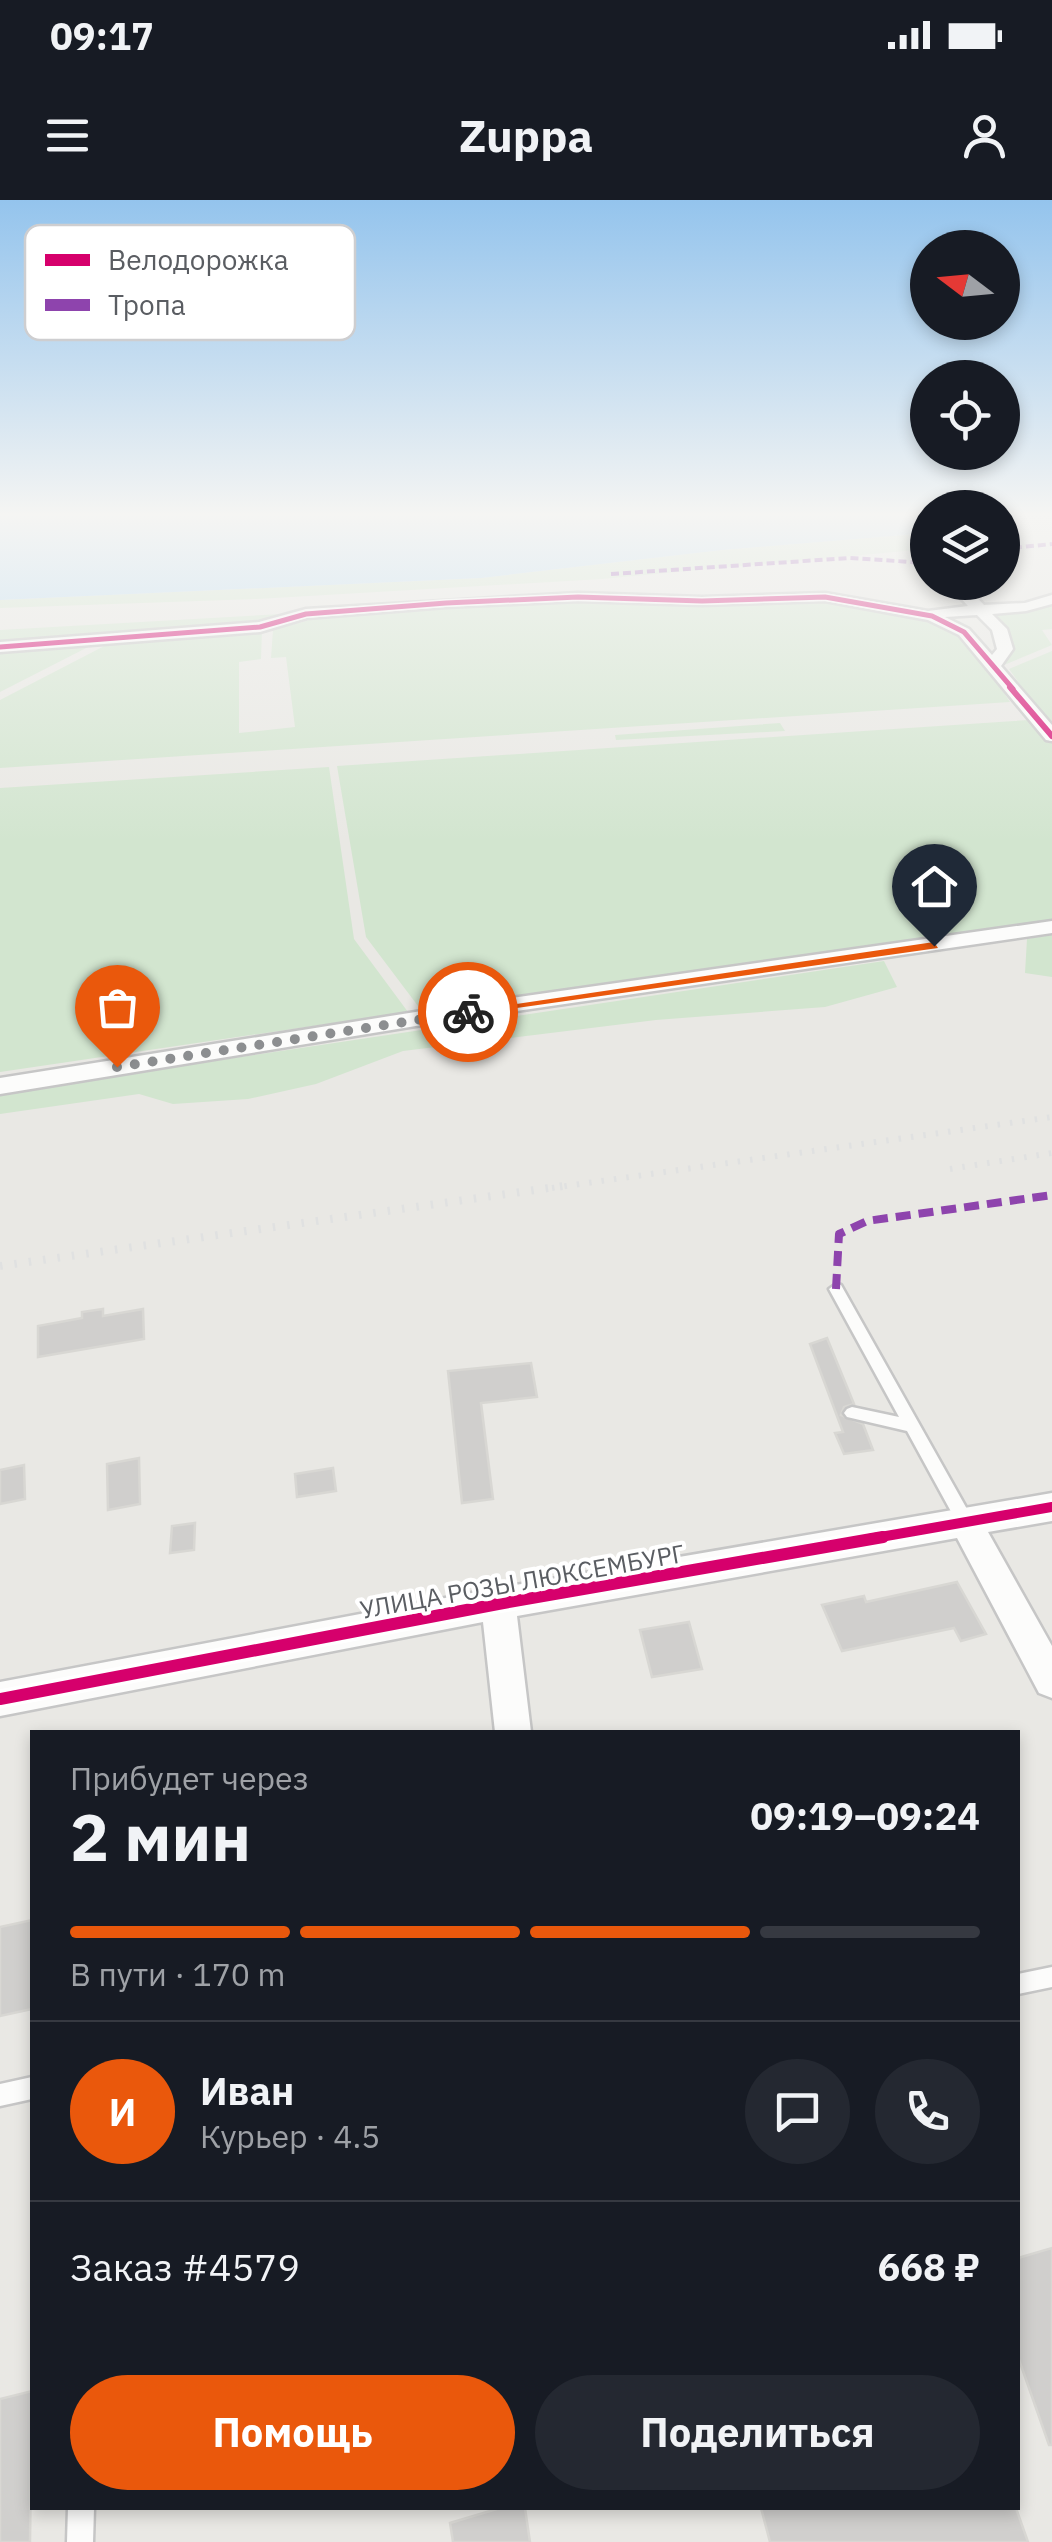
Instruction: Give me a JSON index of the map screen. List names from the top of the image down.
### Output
{
  "streets": {
    "street": ["УЛИЦА РОЗЫ ЛЮКСЕМБУРГ"]
  },
  "legend": ["Велодорожка", "Тропа"],
  "north": "left",
  "page": {
    "status": "09:17",
    "header": "Zuppa",
    "heading": ["2 мин", "Прибудет через", "09:19–09:24"],
    "panel": [
      "Иван",
      "Курьер · 4.5",
      "Заказ #4579",
      "668 ₽"
    ],
    "bar": "В пути · 170 m",
    "round": "И",
    "buttons": ["Помощь", "Поделиться"]
  }
}
